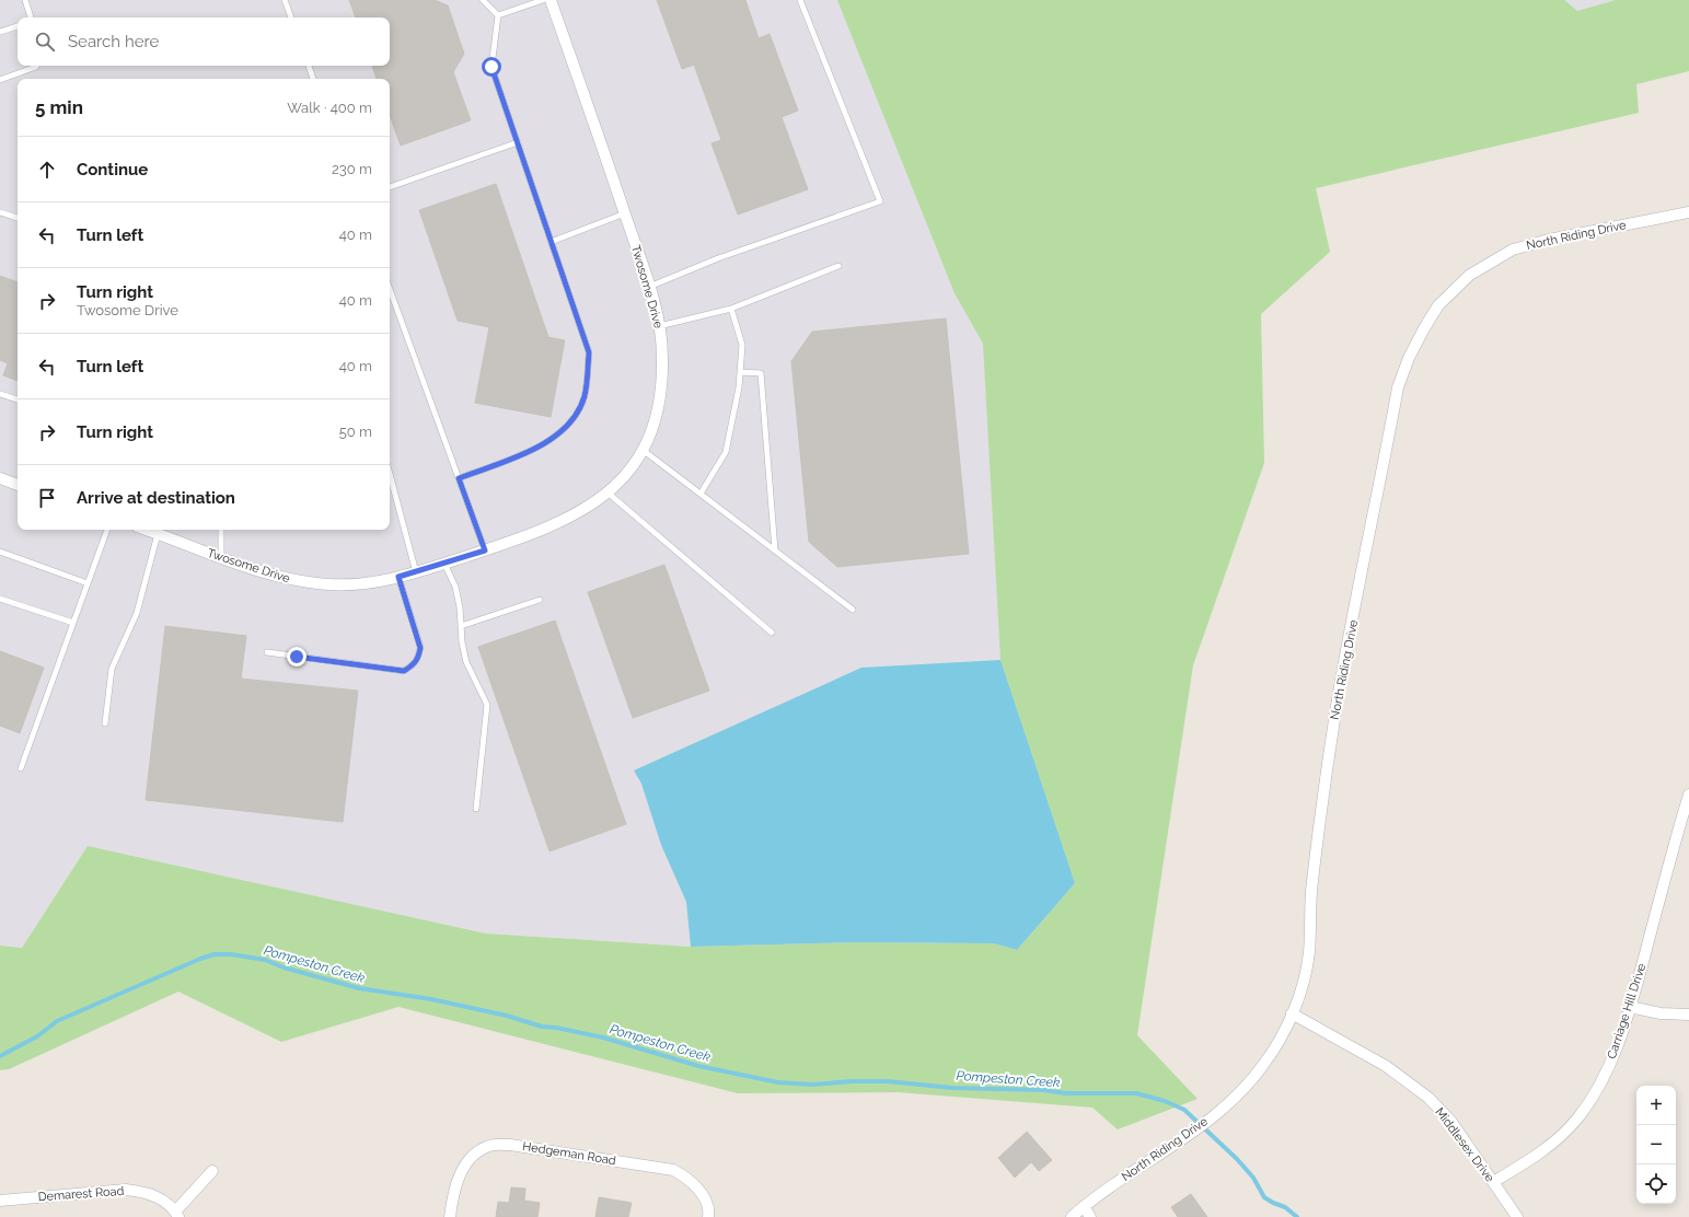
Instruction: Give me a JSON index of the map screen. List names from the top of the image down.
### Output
{
  "streets": {
    "street": [
      "North Riding Drive",
      "Twosome Drive",
      "Carriage Hill Drive",
      "Middlesex Drive",
      "Hedgeman Road",
      "Demarest Road"
    ]
  },
  "crossings": [
    ["North Riding Drive", "Middlesex Drive"],
    ["Carriage Hill Drive", "Middlesex Drive"]
  ],
  "water": ["Pompeston Creek"],
  "page": {
    "search": "Search here",
    "heading": ["5 min", "Walk · 400 m"],
    "list": [
      ["Continue", "230 m"],
      ["Turn left", "40 m"],
      ["Turn right", "Twosome Drive", "40 m"],
      ["Turn left", "40 m"],
      ["Turn right", "50 m"],
      "Arrive at destination"
    ],
    "map_buttons": ["+", "−"]
  }
}
